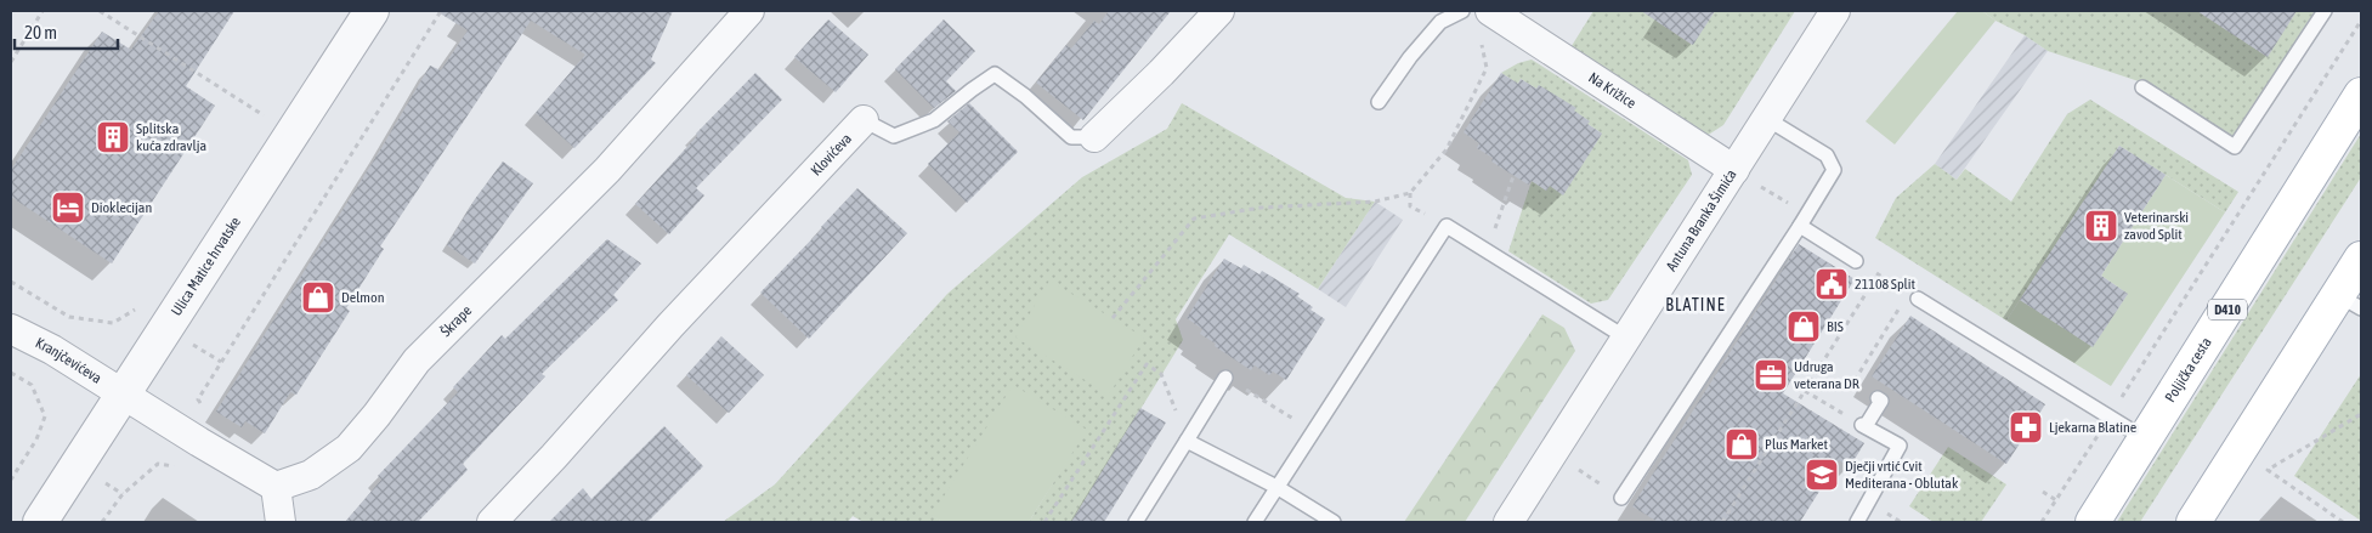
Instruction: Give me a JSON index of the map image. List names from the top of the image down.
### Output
{
  "streets": {
    "main road": ["D410", "Poljička cesta"],
    "street": [
      "Na Križice",
      "Klovićeva",
      "Antuna Branka Šimića",
      "Ulica Matice hrvatske",
      "Škrape",
      "Kranjčevićeva"
    ]
  },
  "crossings": [
    ["Na Križice", "Antuna Branka Šimića"],
    ["Ulica Matice hrvatske", "Kranjčevićeva"]
  ],
  "districts": ["BLATINE"],
  "places": {
    "building": ["Splitska kuća zdravlja", "Veterinarski zavod Split"],
    "hotel": ["Dioklecijan"],
    "public building": ["21108 Split"],
    "shop": ["Delmon", "BIS", "Plus Market"],
    "office": ["Udruga veterana DR"],
    "pharmacy": ["Ljekarna Blatine"],
    "school or university": ["Dječji vrtić Cvit Mediterana - Oblutak"]
  },
  "scale_bar": "20 m"
}
